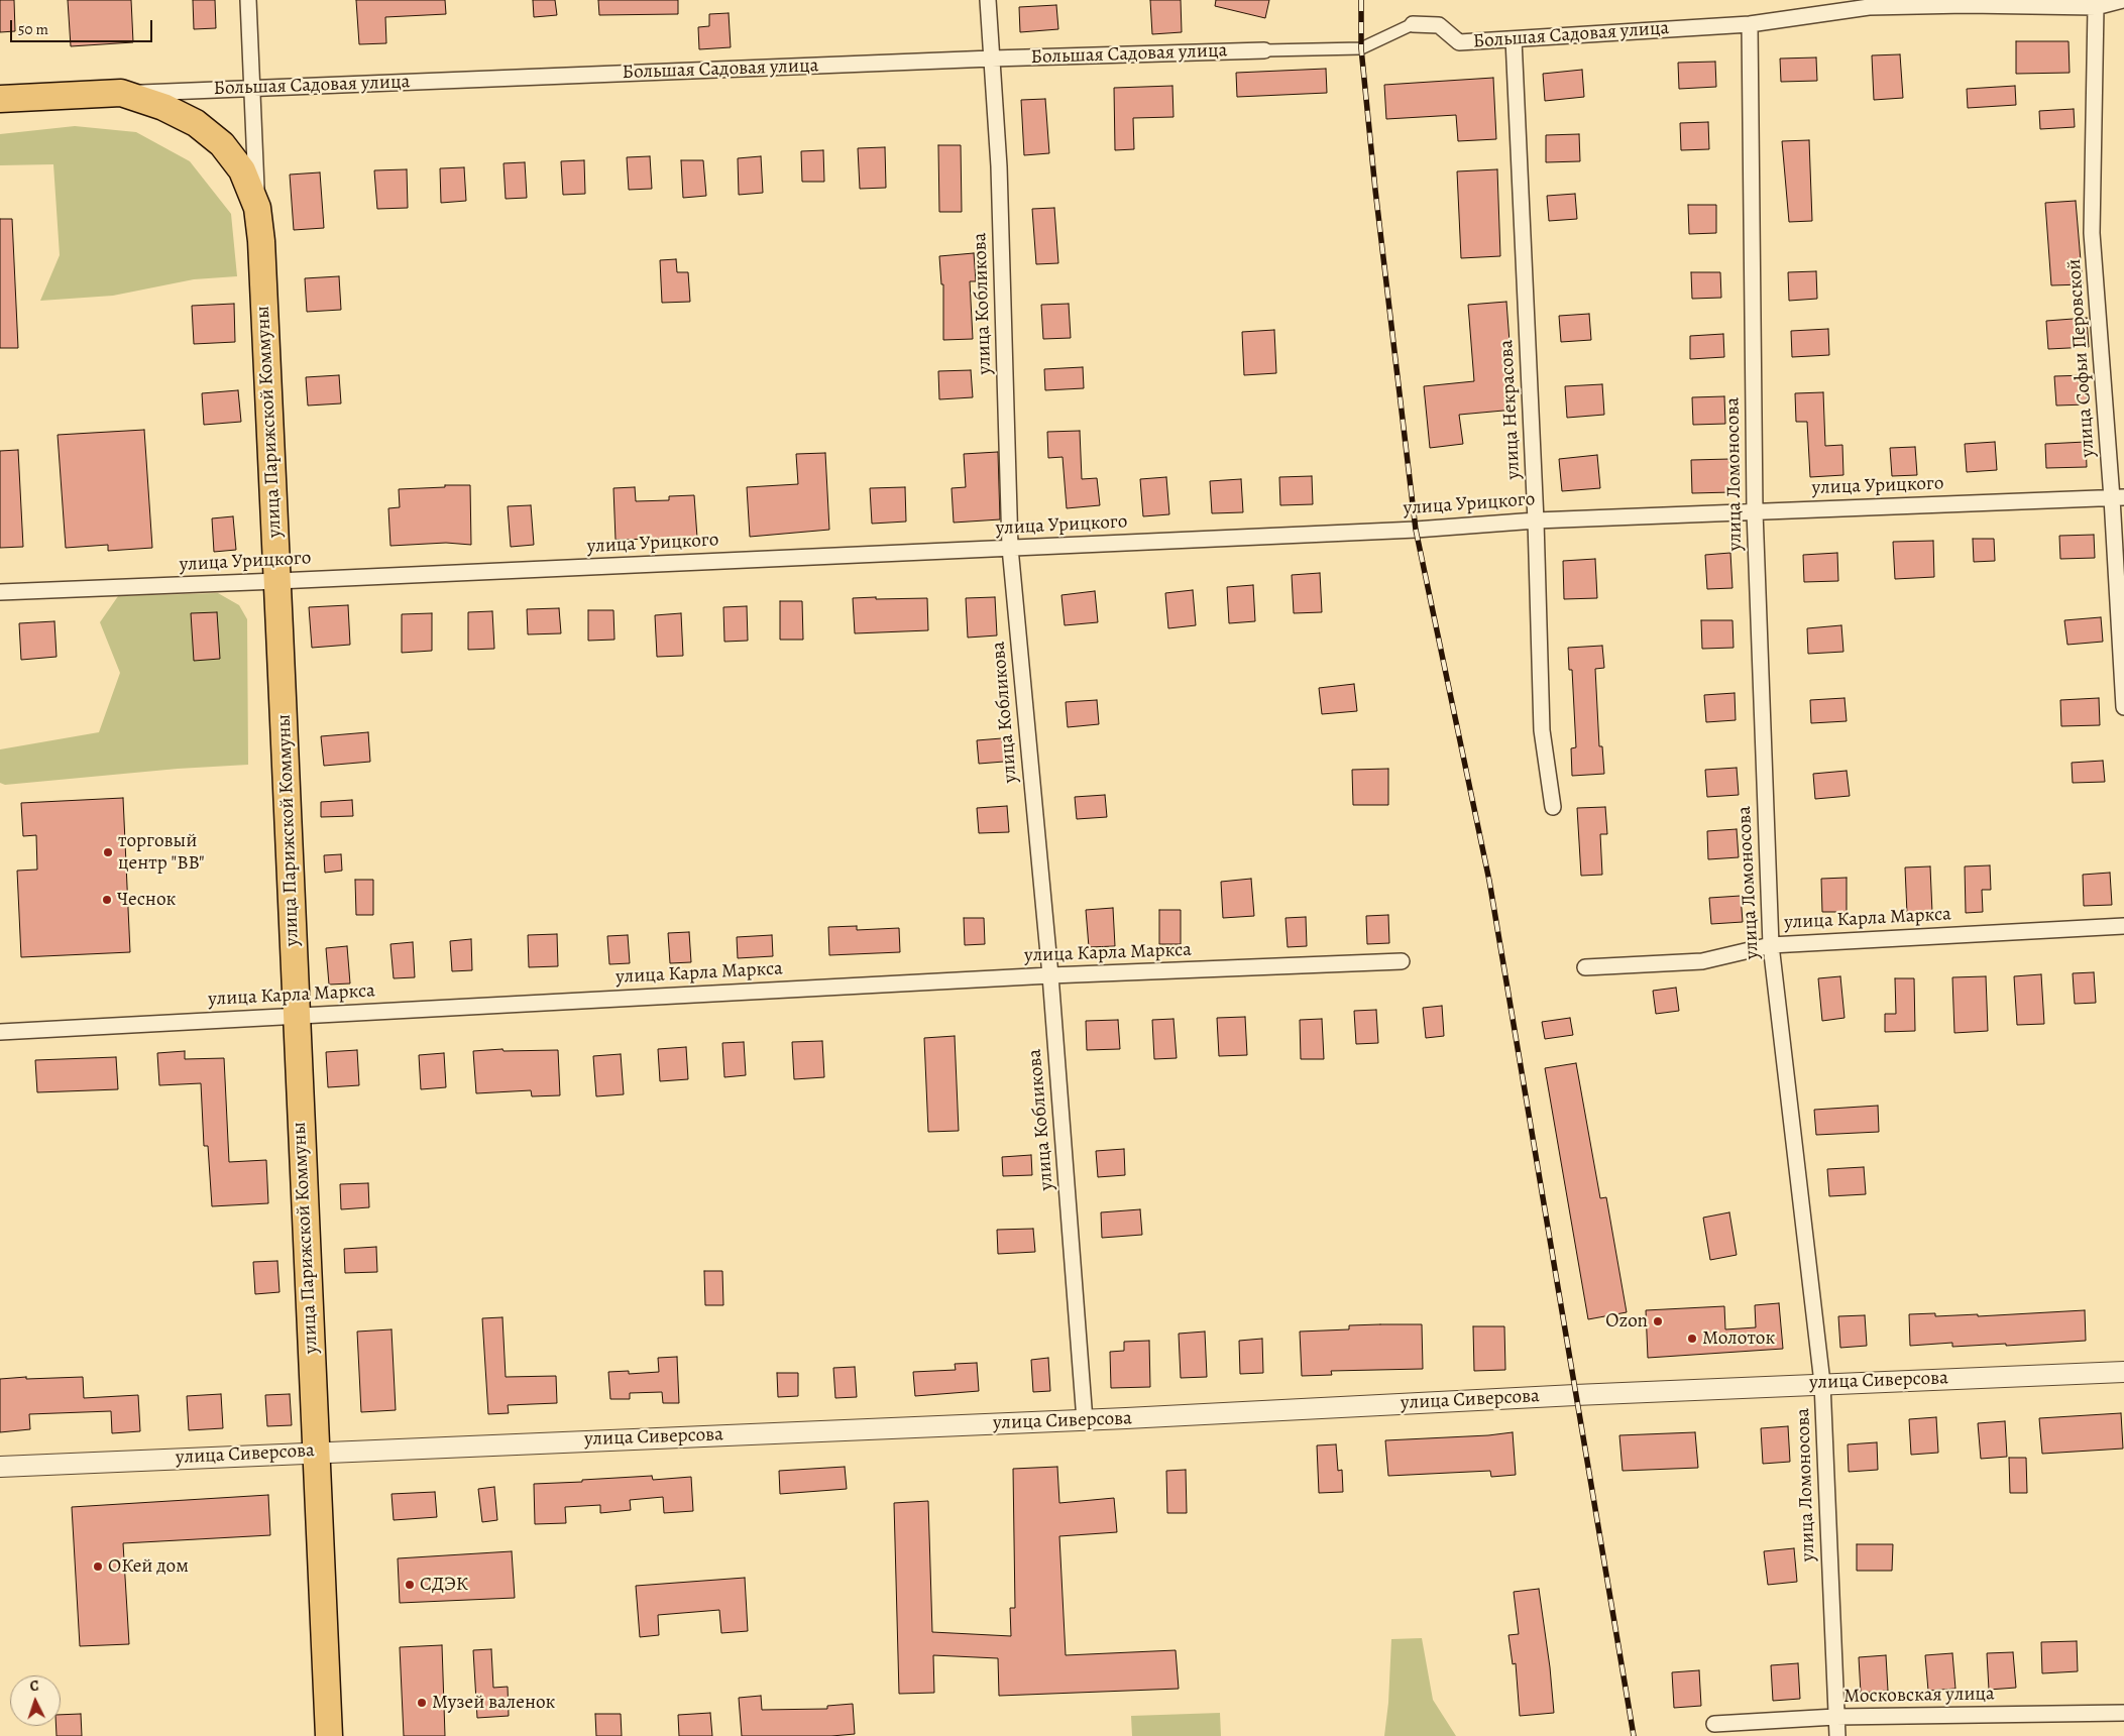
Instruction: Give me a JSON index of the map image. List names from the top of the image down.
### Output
{
  "streets": {
    "highway": ["Большая Садовая улица", "улица Парижской Коммуны"],
    "street": [
      "улица Кобликова",
      "улица Софьи Перовской",
      "улица Некрасова",
      "улица Ломоносова",
      "улица Урицкого",
      "улица Карла Маркса",
      "улица Сиверсова",
      "Московская улица"
    ]
  },
  "crossings": [
    ["Большая Садовая улица", "улица Кобликова"],
    ["Большая Садовая улица", "улица Софьи Перовской"],
    ["Большая Садовая улица", "улица Некрасова"],
    ["Большая Садовая улица", "улица Парижской Коммуны"],
    ["Большая Садовая улица", "улица Ломоносова"],
    ["улица Кобликова", "улица Урицкого"],
    ["улица Кобликова", "улица Карла Маркса"],
    ["улица Кобликова", "улица Сиверсова"],
    ["улица Софьи Перовской", "улица Урицкого"],
    ["улица Некрасова", "улица Урицкого"],
    ["улица Парижской Коммуны", "улица Урицкого"],
    ["улица Парижской Коммуны", "улица Карла Маркса"],
    ["улица Парижской Коммуны", "улица Сиверсова"],
    ["улица Ломоносова", "улица Урицкого"],
    ["улица Ломоносова", "улица Карла Маркса"],
    ["улица Ломоносова", "улица Сиверсова"],
    ["улица Ломоносова", "Московская улица"]
  ],
  "places": [
    "торговый центр \"ВВ\"",
    "Чеснок",
    "Ozon",
    "Молоток",
    "ОКей дом",
    "СДЭК",
    "Музей валенок"
  ],
  "scale_bar": "50 m",
  "north": "top"
}
